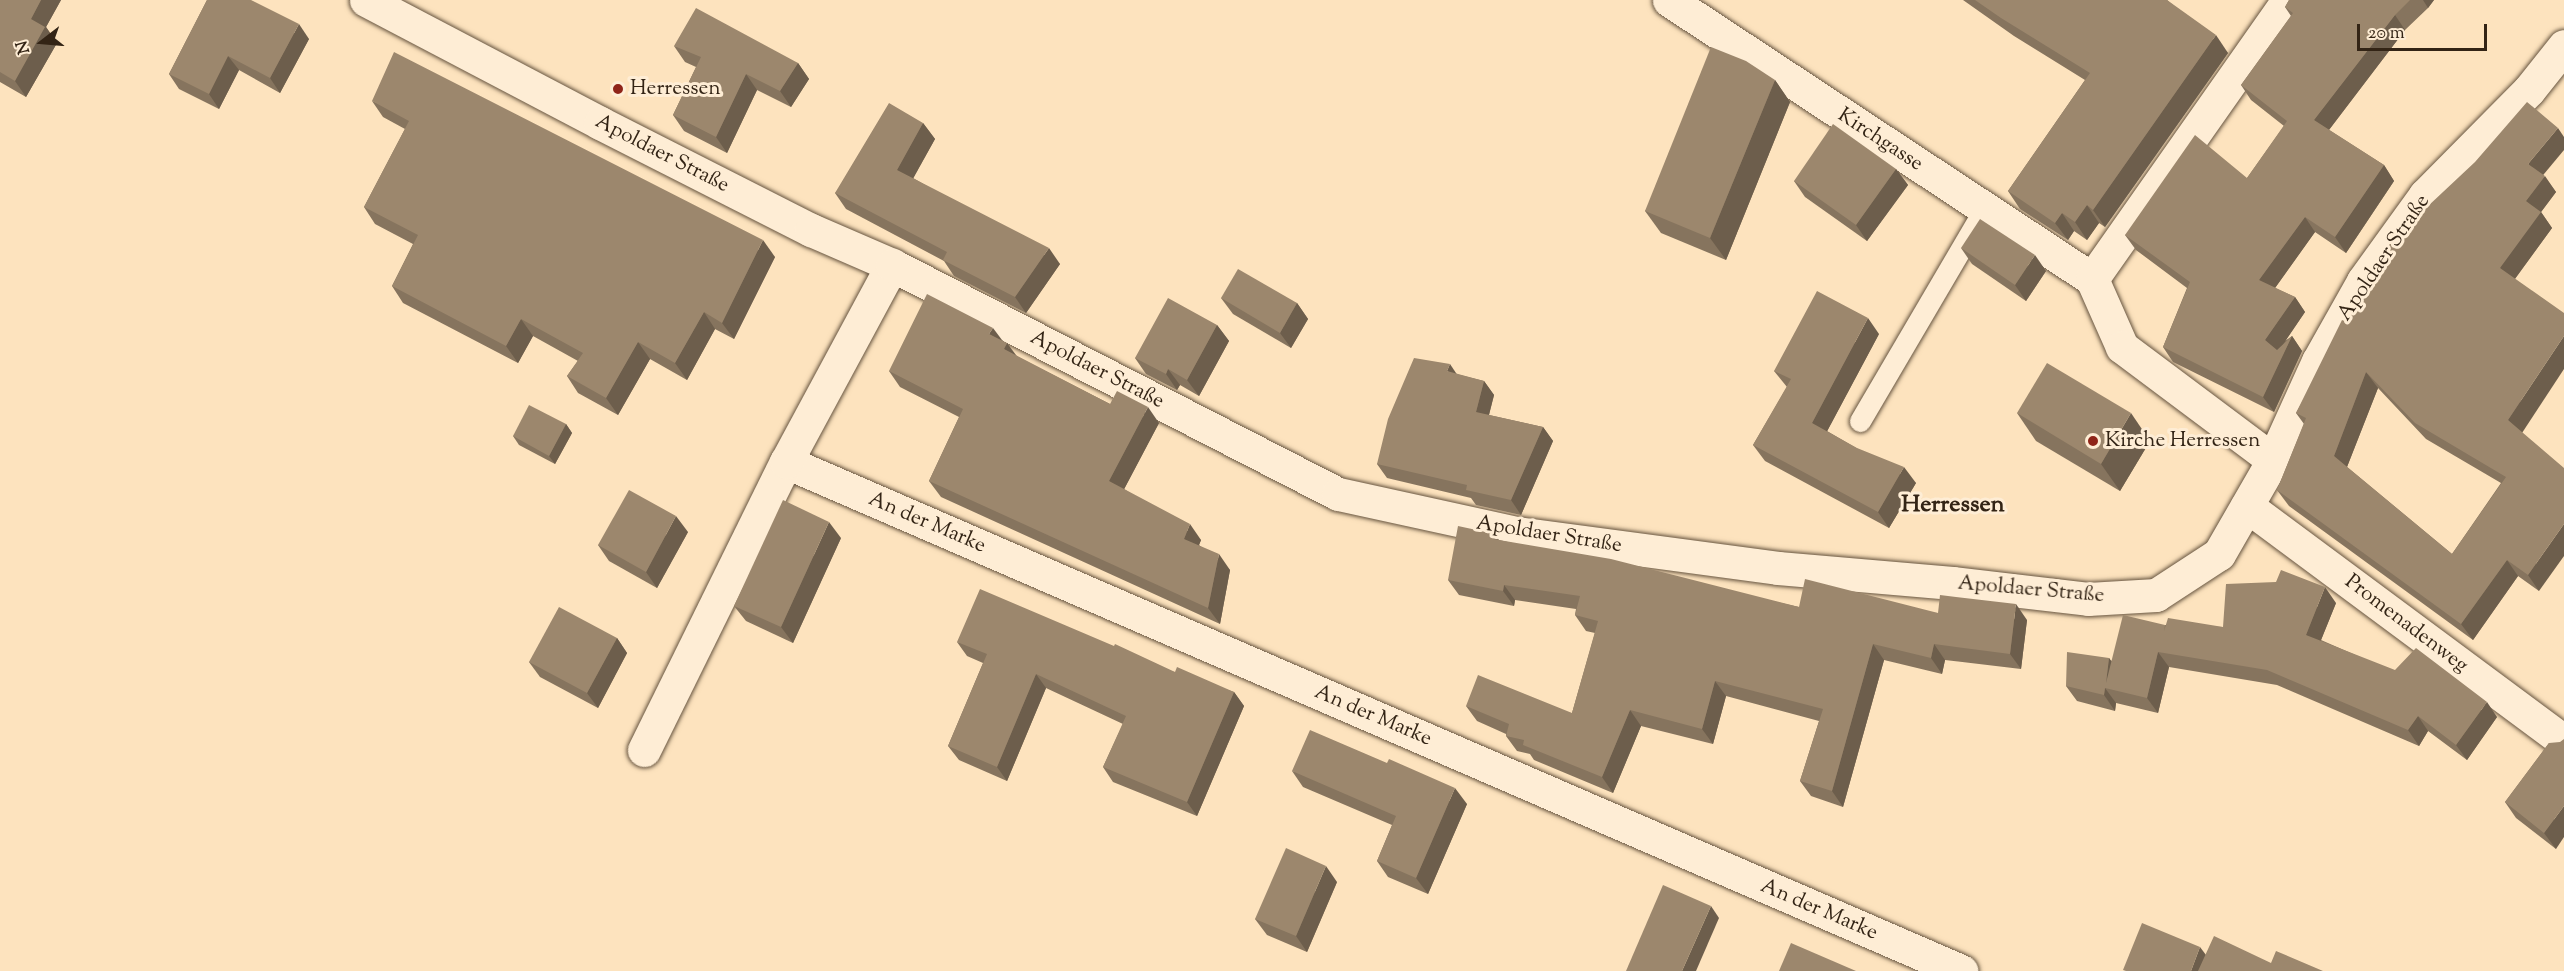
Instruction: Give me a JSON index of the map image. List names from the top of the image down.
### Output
{
  "streets": {
    "street": [
      "Kirchgasse",
      "Apoldaer Straße",
      "An der Marke",
      "Promenadenweg"
    ]
  },
  "crossings": [
    ["Apoldaer Straße", "Promenadenweg"]
  ],
  "districts": ["Herressen"],
  "places": ["Herressen", "Kirche Herressen"],
  "scale_bar": "20 m",
  "north": "left"
}
